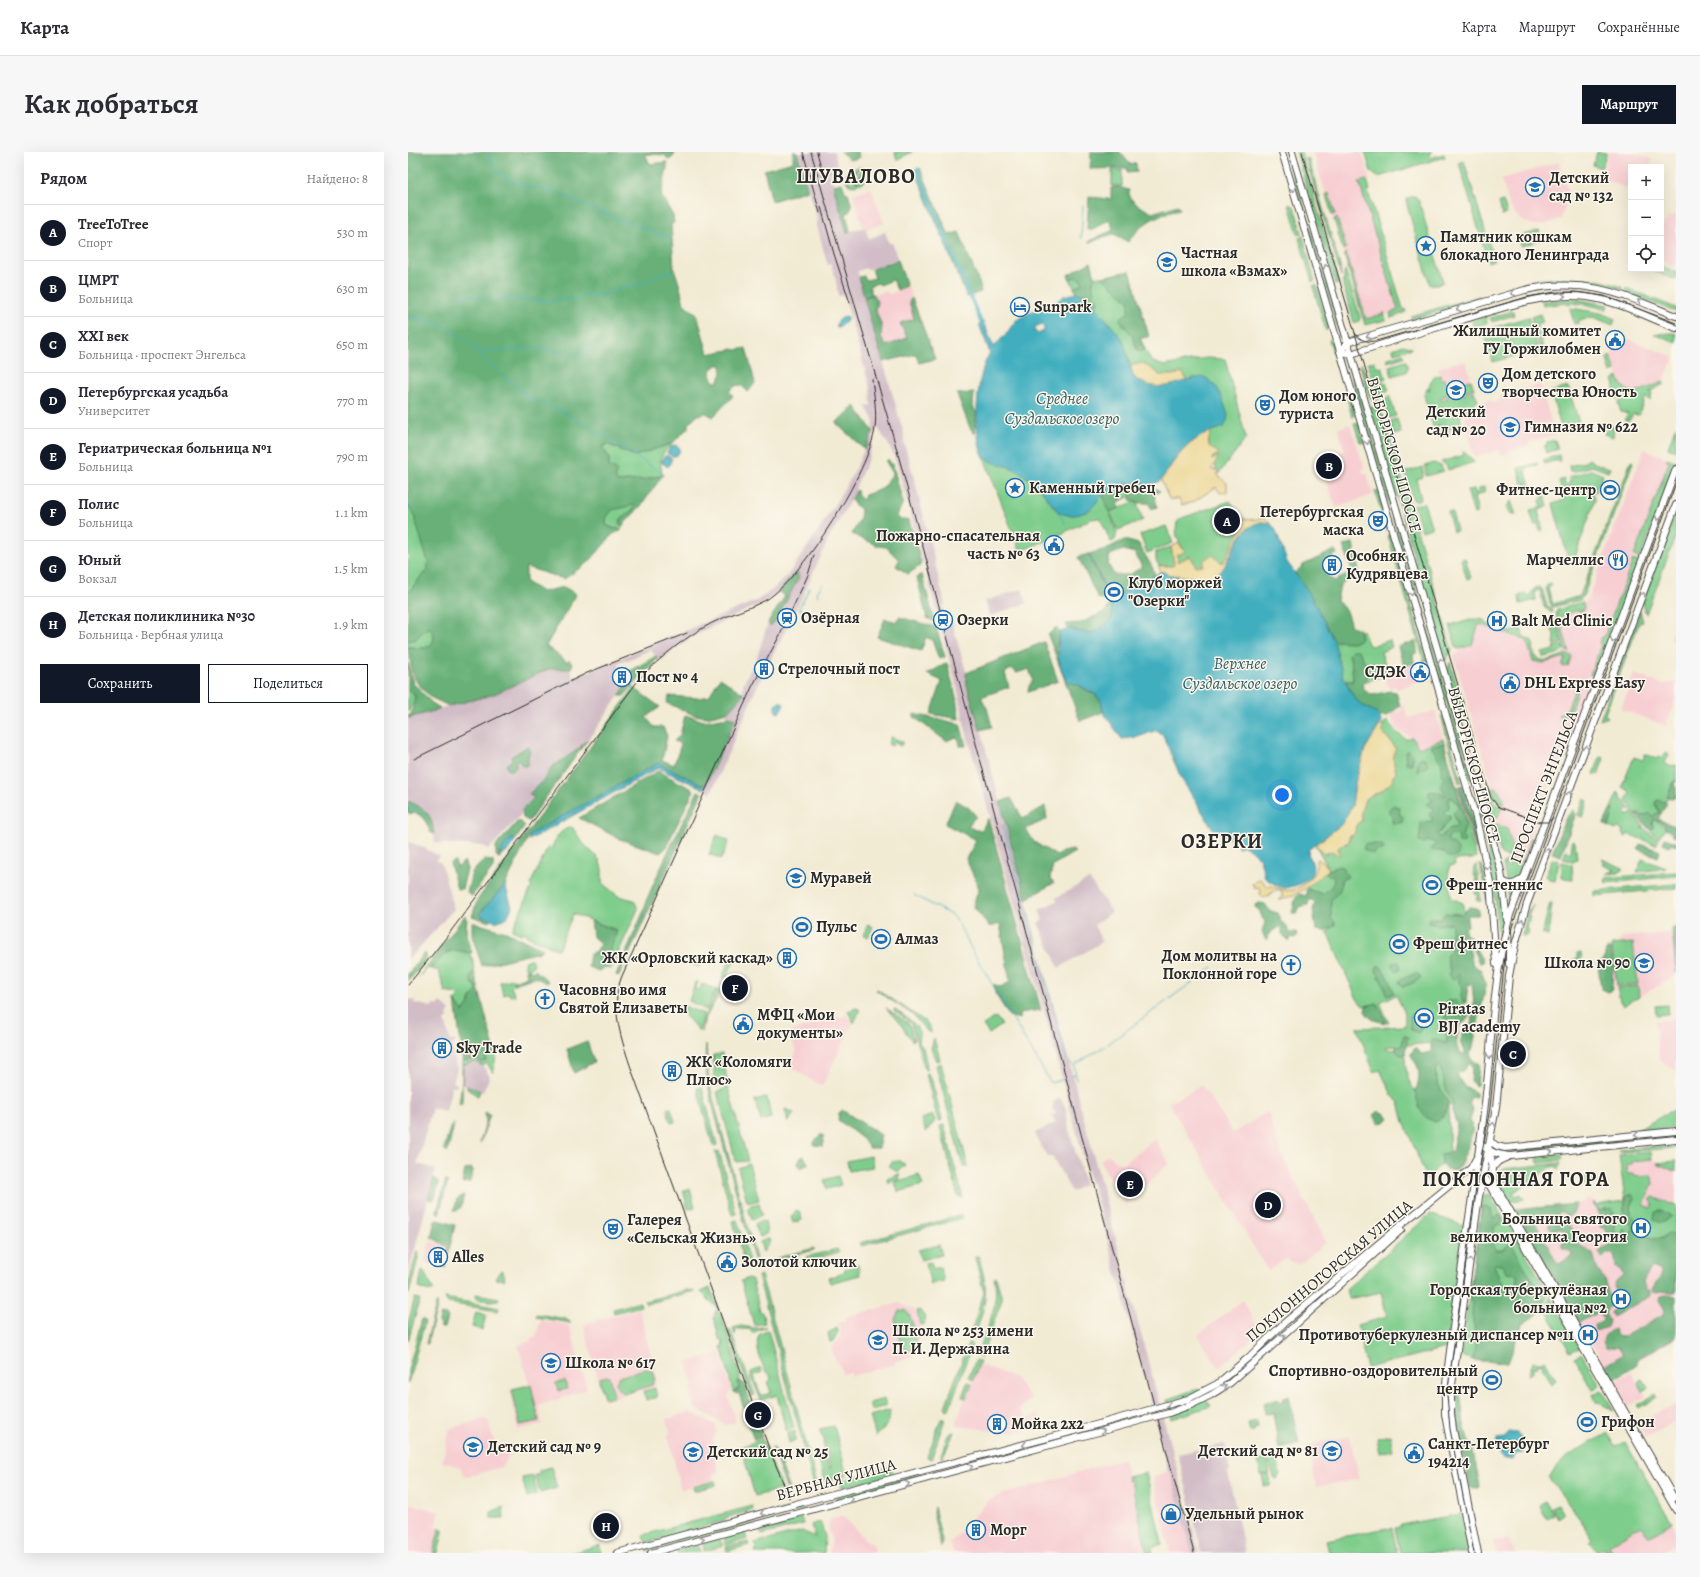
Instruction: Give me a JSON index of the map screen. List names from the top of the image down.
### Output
{
  "streets": {
    "main road": [
      "ВЫБОРГСКОЕ ШОССЕ",
      "ПРОСПЕКТ ЭНГЕЛЬСА",
      "ПОКЛОННОГОРСКАЯ УЛИЦА",
      "ВЕРБНАЯ УЛИЦА"
    ]
  },
  "crossings": [
    ["ВЫБОРГСКОЕ ШОССЕ", "ПРОСПЕКТ ЭНГЕЛЬСА"],
    ["ПРОСПЕКТ ЭНГЕЛЬСА", "ПОКЛОННОГОРСКАЯ УЛИЦА"],
    ["ПОКЛОННОГОРСКАЯ УЛИЦА", "ВЕРБНАЯ УЛИЦА"]
  ],
  "districts": ["ШУВАЛОВО", "ОЗЕРКИ", "ПОКЛОННАЯ ГОРА"],
  "water": ["Среднее Суздальское озеро", "Верхнее Суздальское озеро"],
  "places": {
    "school or university": [
      "Детский сад № 132",
      "Частная школа «Взмах»",
      "Детский сад № 20",
      "Гимназия № 622",
      "Муравей",
      "Школа № 90",
      "Школа № 253 имени П. И. Державина",
      "Школа № 617",
      "Детский сад № 9",
      "Детский сад № 81",
      "Детский сад № 25"
    ],
    "place": ["Памятник кошкам блокадного Ленинграда", "Каменный гребец"],
    "hotel": ["Sunpark"],
    "public building": [
      "Жилищный комитет ГУ Горжилобмен",
      "Пожарно-спасательная часть № 63",
      "СДЭК",
      "DHL Express Easy",
      "МФЦ «Мои документы»",
      "Золотой ключик",
      "Санкт-Петербург 194214"
    ],
    "theatre": [
      "Дом детского творчества Юность",
      "Дом юного туриста",
      "Петербургская маска",
      "Галерея «Сельская Жизнь»"
    ],
    "sports": [
      "Фитнес-центр",
      "Клуб моржей \"Озерки\"",
      "Фреш-теннис",
      "Пульс",
      "Алмаз",
      "Фреш фитнес",
      "Piratas BJJ academy",
      "Спортивно-оздоровительный центр",
      "Грифон"
    ],
    "restaurant": ["Марчеллис"],
    "building": [
      "Особняк Кудрявцева",
      "Стрелочный пост",
      "Пост № 4",
      "ЖК «Орловский каскад»",
      "Sky Trade",
      "ЖК «Коломяги Плюс»",
      "Alles",
      "Мойка 2x2",
      "Морг"
    ],
    "station": ["Озёрная", "Озерки"],
    "hospital": [
      "Balt Med Clinic",
      "Больница святого великомученика Георгия",
      "Городская туберкулёзная больница №2",
      "Противотуберкулезный диспансер №11"
    ],
    "church": ["Дом молитвы на Поклонной горе", "Часовня во имя Святой Елизаветы"],
    "shop": ["Удельный рынок"]
  },
  "page": {
    "header": "Карта",
    "nav": ["Карта", "Маршрут", "Сохранённые"],
    "title": "Как добраться",
    "buttons": [
      "Маршрут",
      ["Сохранить", "Поделиться"]
    ],
    "heading": ["Рядом", "Найдено: 8"],
    "map_buttons": ["+", "−"],
    "list": [
      {
        "mark": "A",
        "name": "TreeToTree",
        "note": "Спорт",
        "value": "530 m"
      },
      {
        "mark": "B",
        "name": "ЦМРТ",
        "note": "Больница",
        "value": "630 m"
      },
      {
        "mark": "C",
        "name": "XXI век",
        "note": "Больница · проспект Энгельса",
        "value": "650 m"
      },
      {
        "mark": "D",
        "name": "Петербургская усадьба",
        "note": "Университет",
        "value": "770 m"
      },
      {
        "mark": "E",
        "name": "Гериатрическая больница №1",
        "note": "Больница",
        "value": "790 m"
      },
      {
        "mark": "F",
        "name": "Полис",
        "note": "Больница",
        "value": "1.1 km"
      },
      {
        "mark": "G",
        "name": "Юный",
        "note": "Вокзал",
        "value": "1.5 km"
      },
      {
        "mark": "H",
        "name": "Детская поликлиника №30",
        "note": "Больница · Вербная улица",
        "value": "1.9 km"
      }
    ],
    "pins": [
      "B",
      "A",
      "F",
      "C",
      "E",
      "D",
      "G",
      "H"
    ]
  }
}
